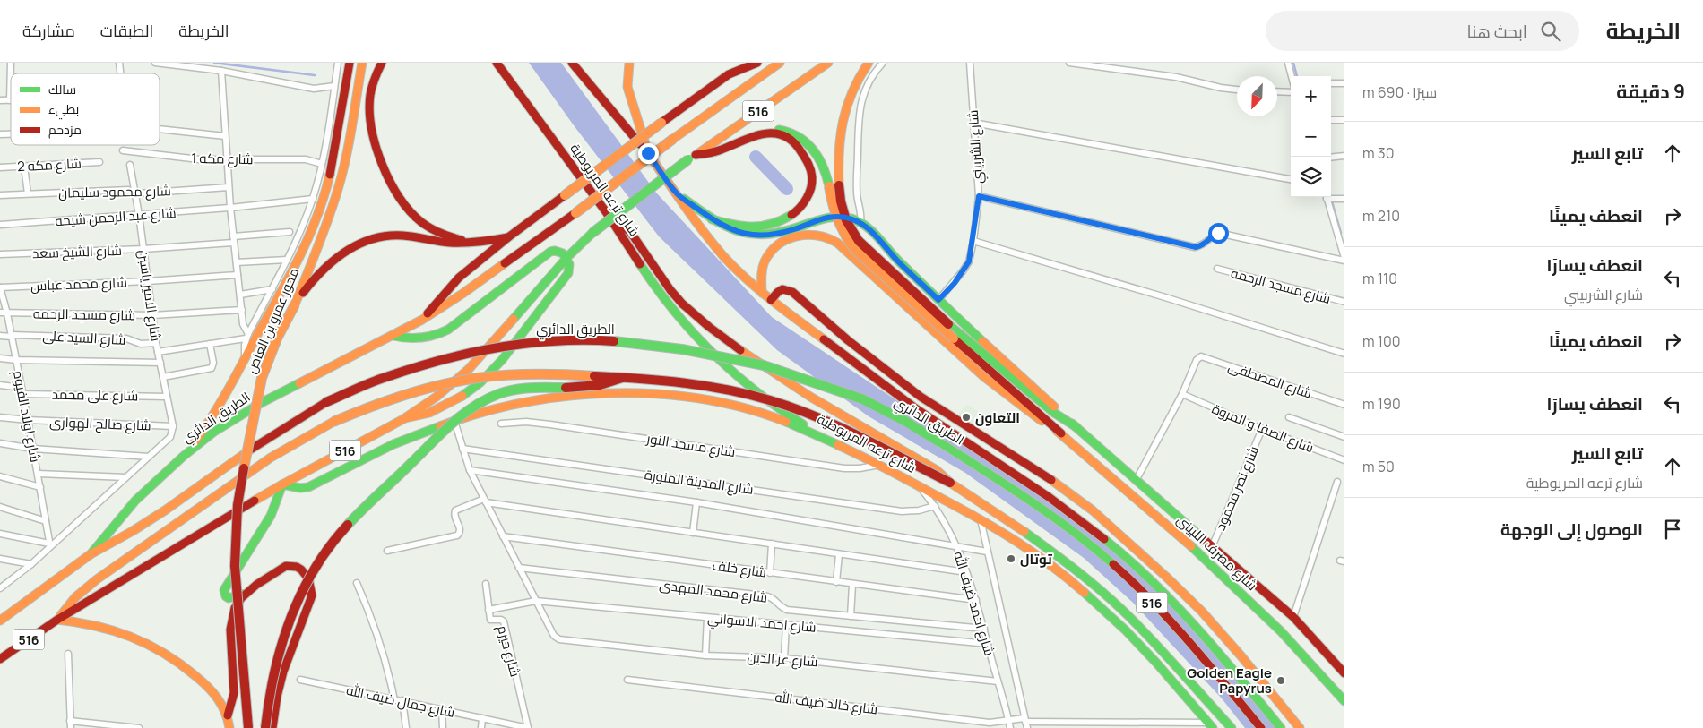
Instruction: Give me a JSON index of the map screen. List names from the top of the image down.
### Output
{
  "streets": {
    "main road": [
      "516",
      "شارع ترعه المريوطية",
      "محور عمرو بن العاص",
      "الطريق الدائري",
      "شارع مصرف اللبينى"
    ],
    "street": [
      "شارع الشربيني",
      "شارع مكه 1",
      "شارع مكه 2",
      "شارع محمود سليمان",
      "شارع عبد الرحمن شيحه",
      "شارع الشيخ سعد",
      "شارع محمد عباس",
      "شارع مسجد الرحمه",
      "شارع الامير ياسين",
      "شارع السيد على",
      "شارع المصطفى",
      "شارع على محمد",
      "شارع اولاد الفيوم",
      "شارع صالح الهوارى",
      "شارع الصفا و المروة",
      "شارع مسجد النور",
      "شارع المدينة المنورة",
      "شارع نصر محمود",
      "شارع خلف",
      "شارع محمد المهدى",
      "شارع احمد ضيف الله",
      "شارع احمد الاسواني",
      "شارع حيرم",
      "شارع عز الدين",
      "شارع جمال ضيف الله",
      "شارع خالد ضيف الله"
    ]
  },
  "crossings": [
    ["شارع ترعه المريوطية", "شارع مسجد النور"],
    ["شارع ترعه المريوطية", "شارع احمد ضيف الله"],
    ["شارع ترعه المريوطية", "شارع خالد ضيف الله"],
    ["شارع محمود سليمان", "شارع الامير ياسين"],
    ["شارع عبد الرحمن شيحه", "شارع الامير ياسين"],
    ["شارع الشيخ سعد", "شارع الامير ياسين"],
    ["شارع محمد عباس", "شارع الامير ياسين"],
    ["شارع محمد عباس", "شارع اولاد الفيوم"],
    ["شارع مسجد الرحمه", "شارع الامير ياسين"],
    ["شارع مسجد الرحمه", "شارع اولاد الفيوم"],
    ["شارع الامير ياسين", "شارع السيد على"],
    ["شارع الامير ياسين", "شارع على محمد"],
    ["شارع الامير ياسين", "شارع صالح الهوارى"],
    ["شارع السيد على", "شارع اولاد الفيوم"],
    ["شارع المصطفى", "شارع الصفا و المروة"],
    ["شارع على محمد", "شارع اولاد الفيوم"],
    ["شارع اولاد الفيوم", "شارع صالح الهوارى"],
    ["شارع الصفا و المروة", "شارع نصر محمود"],
    ["شارع المدينة المنورة", "شارع احمد ضيف الله"],
    ["شارع نصر محمود", "شارع مصرف اللبينى"],
    ["شارع خلف", "شارع احمد ضيف الله"],
    ["شارع محمد المهدى", "شارع احمد ضيف الله"],
    ["شارع احمد ضيف الله", "شارع احمد الاسواني"],
    ["شارع احمد ضيف الله", "شارع عز الدين"],
    ["شارع احمد ضيف الله", "شارع خالد ضيف الله"],
    ["شارع احمد الاسواني", "شارع حيرم"],
    ["شارع احمد الاسواني", "شارع عز الدين"],
    ["شارع حيرم", "شارع جمال ضيف الله"]
  ],
  "places": ["التعاون", "توتال", "Golden Eagle Papyrus"],
  "legend": ["سالك", "بطيء", "مزدحم"],
  "north": "bottom left",
  "page": {
    "header": "الخريطة",
    "search": "ابحث هنا",
    "nav": ["الخريطة", "الطبقات", "مشاركة"],
    "heading": ["9 دقيقة", "سيرًا · 690 m"],
    "map_buttons": ["+", "−"],
    "list": [
      ["تابع السير", "30 m"],
      ["انعطف يمينًا", "210 m"],
      ["انعطف يسارًا", "شارع الشربيني", "110 m"],
      ["انعطف يمينًا", "100 m"],
      ["انعطف يسارًا", "190 m"],
      ["تابع السير", "شارع ترعه المريوطية", "50 m"],
      "الوصول إلى الوجهة"
    ]
  }
}
